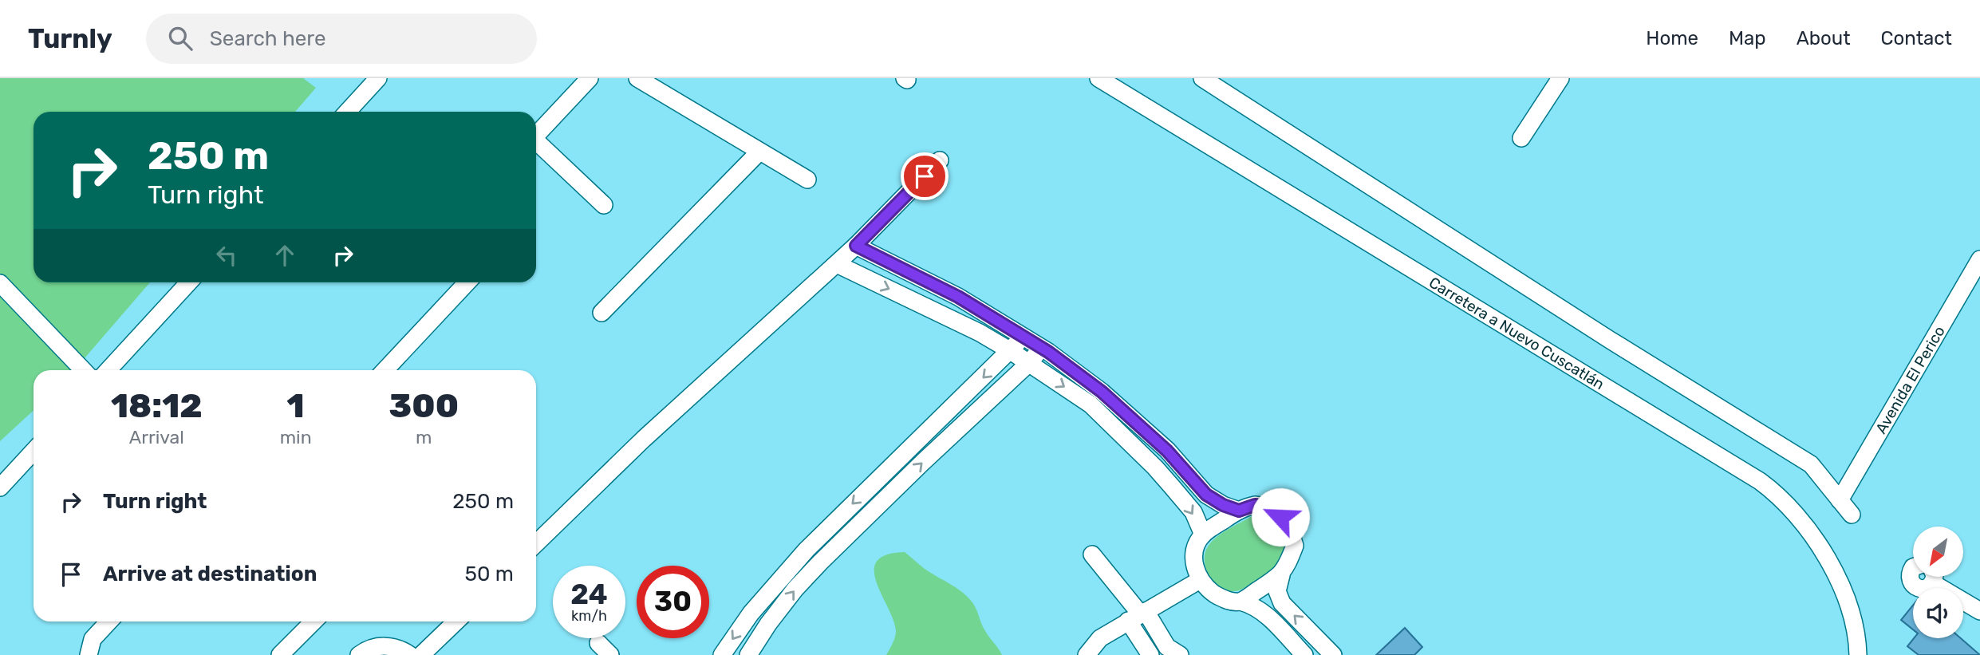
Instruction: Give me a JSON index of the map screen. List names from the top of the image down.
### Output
{
  "streets": {
    "street": ["Carretera a Nuevo Cuscatlán", "Avenida El Perico"]
  },
  "north": "bottom left",
  "page": {
    "header": "Turnly",
    "search": "Search here",
    "nav": [
      "Home",
      "Map",
      "About",
      "Contact"
    ],
    "turn": ["250 m", "Turn right"],
    "eta": [
      "18:12",
      "Arrival",
      "1",
      "min",
      "300",
      "m"
    ],
    "list": [
      {
        "name": "Turn right",
        "value": "250 m"
      },
      {
        "name": "Arrive at destination",
        "value": "50 m"
      }
    ],
    "speed": "24 km/h",
    "limit": "30"
  }
}
